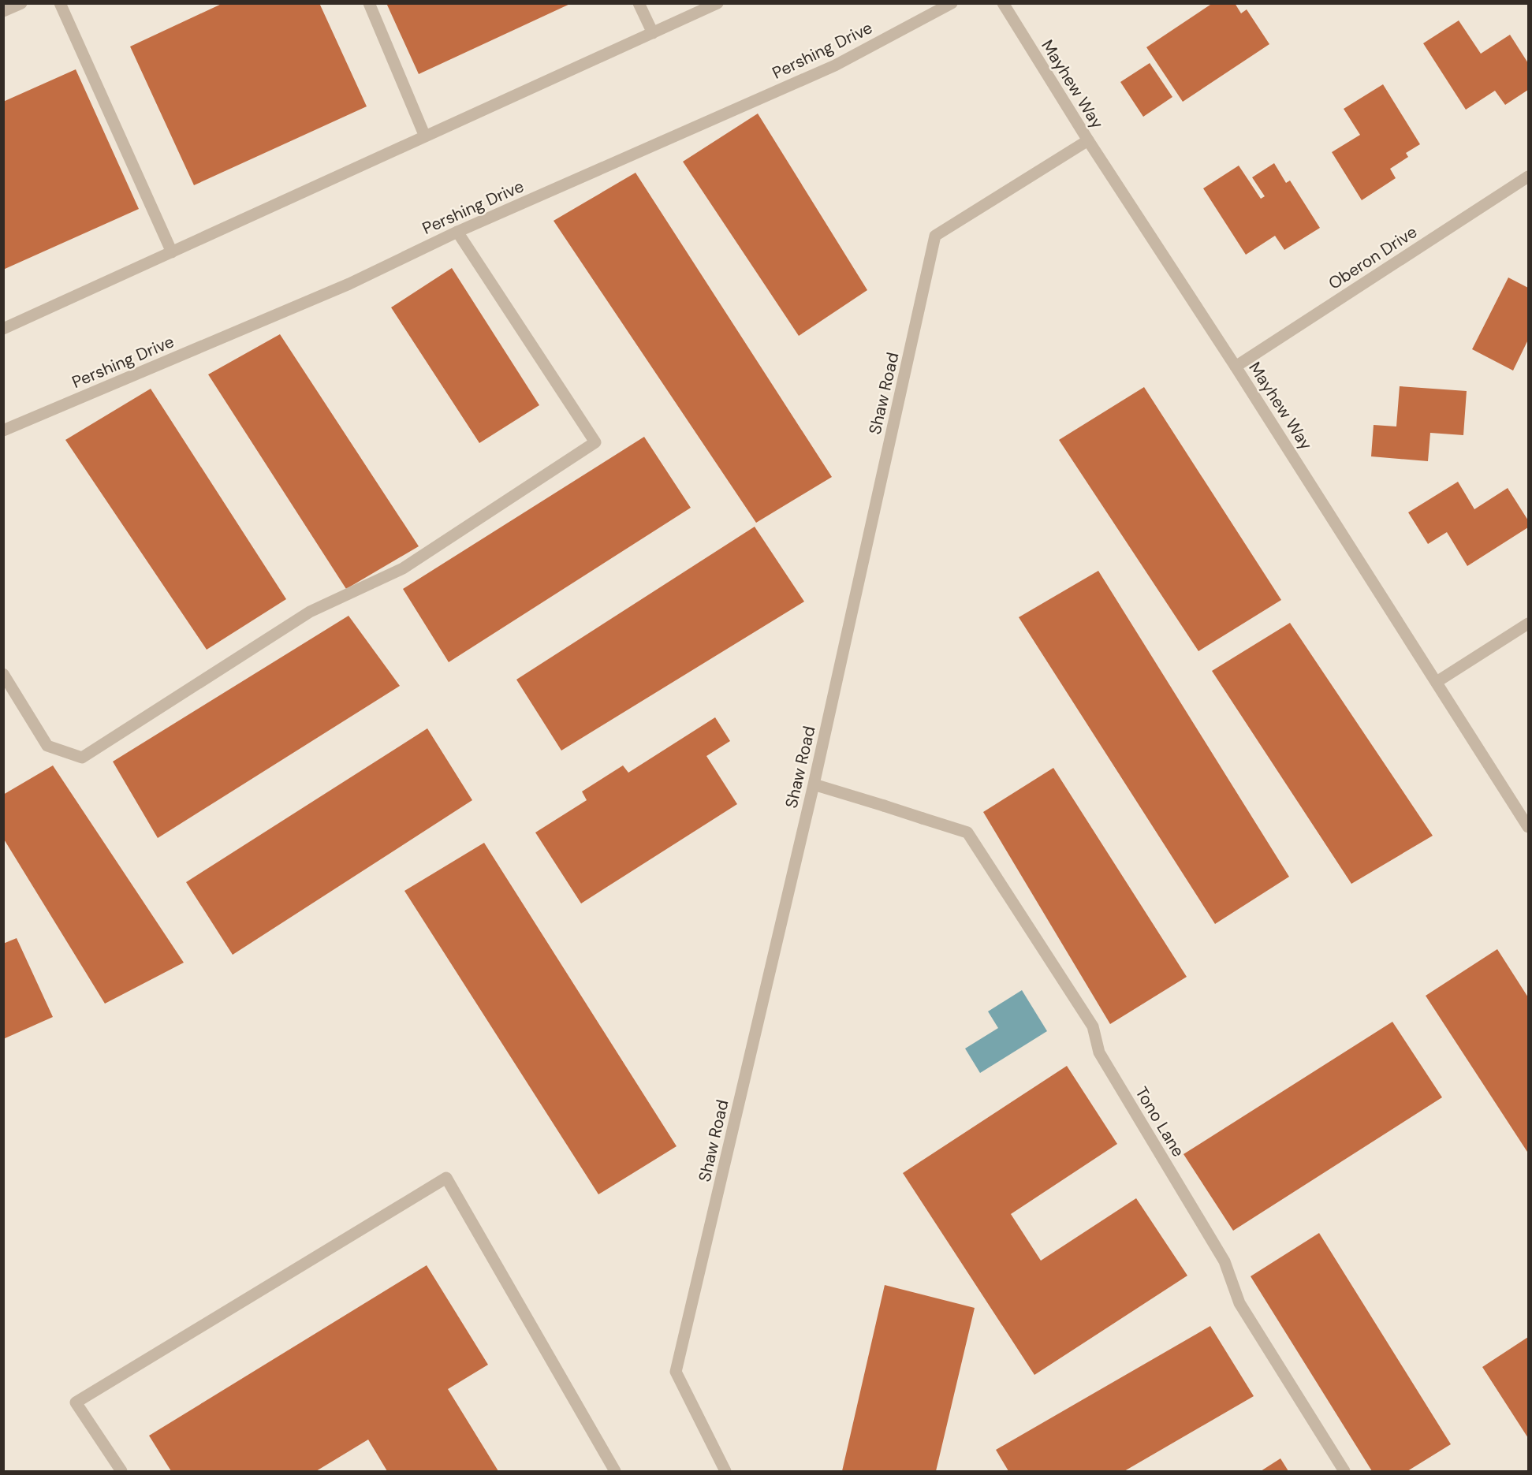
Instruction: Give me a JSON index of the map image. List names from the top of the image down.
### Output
{
  "streets": {
    "street": [
      "Pershing Drive",
      "Mayhew Way",
      "Oberon Drive",
      "Shaw Road",
      "Tono Lane"
    ]
  },
  "crossings": [
    ["Mayhew Way", "Oberon Drive"],
    ["Mayhew Way", "Shaw Road"],
    ["Shaw Road", "Tono Lane"]
  ]
}
